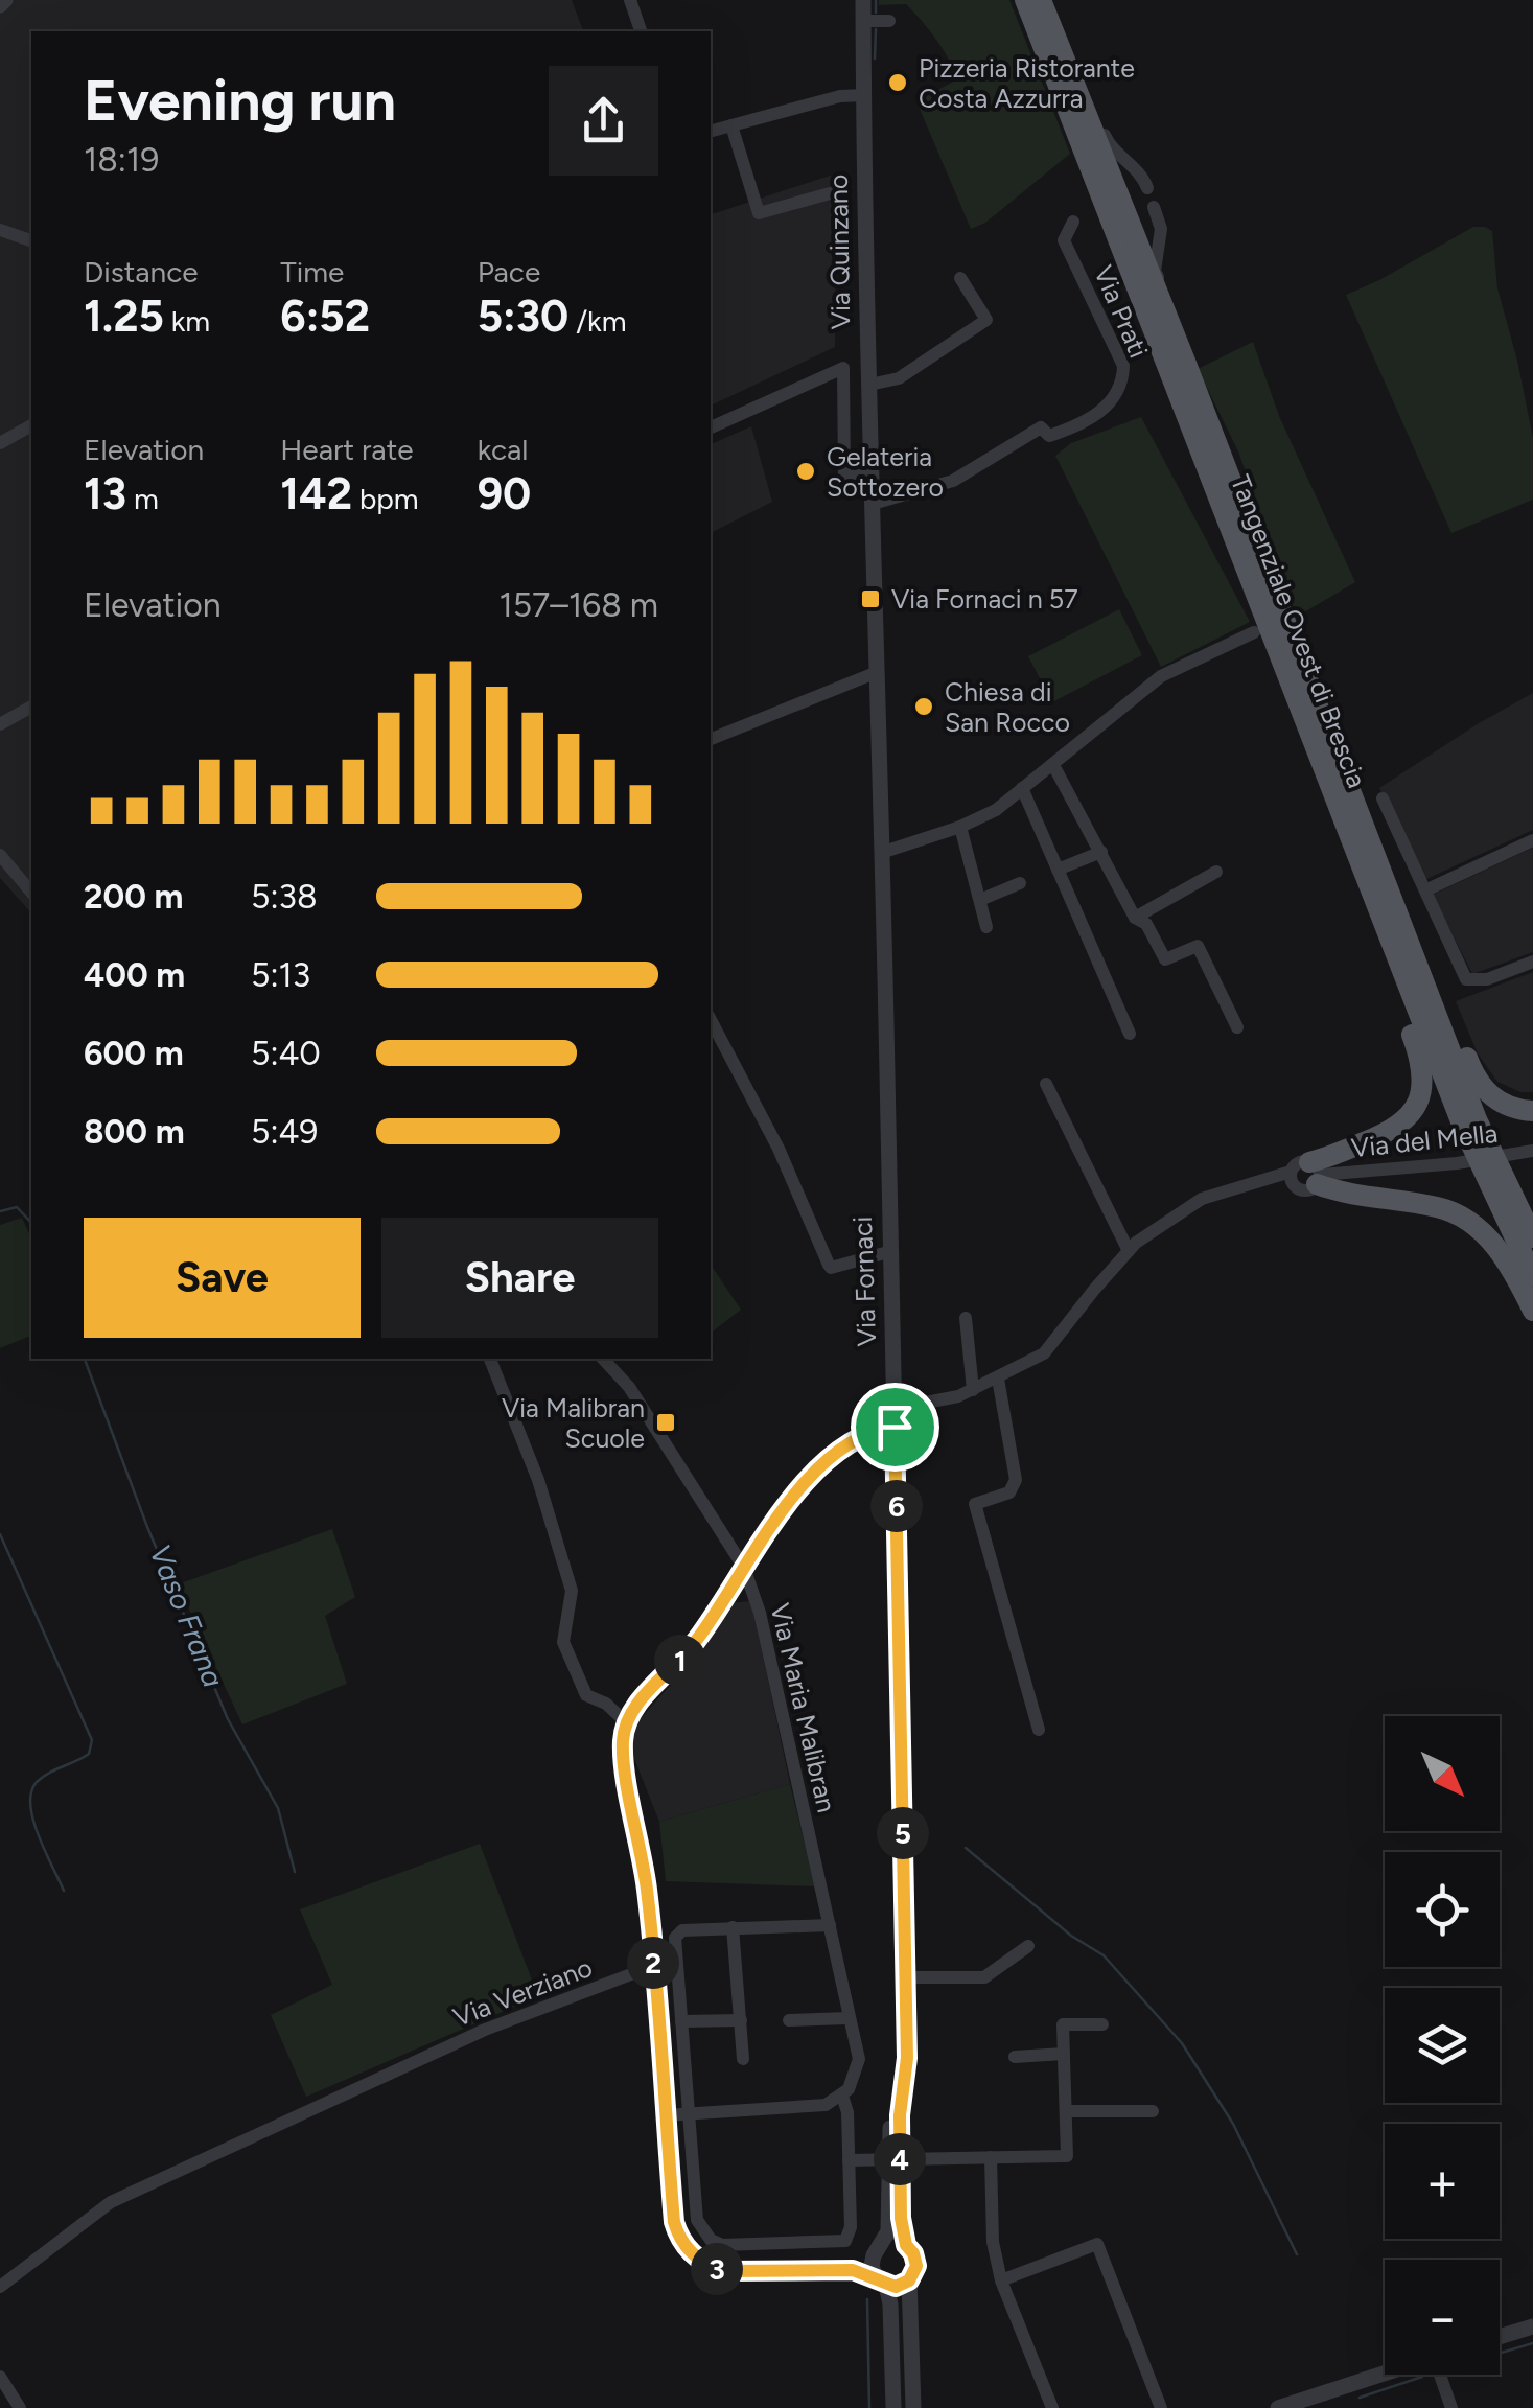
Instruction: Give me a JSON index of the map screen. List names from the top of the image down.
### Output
{
  "streets": {
    "main road": ["Tangenziale Ovest di Brescia"],
    "street": [
      "Via Quinzano",
      "Via Prati",
      "Via del Mella",
      "Via Fornaci",
      "Via Maria Malibran",
      "Via Verziano"
    ]
  },
  "crossings": [
    ["Via Quinzano", "Via Prati"],
    ["Via Quinzano", "Via Fornaci"],
    ["Via Prati", "Via Fornaci"],
    ["Via del Mella", "Via Fornaci"]
  ],
  "water": ["Vaso Frana"],
  "places": {
    "other": ["Pizzeria Ristorante Costa Azzurra", "Gelateria Sottozero", "Chiesa di San Rocco"],
    "transit": ["Via Fornaci n 57", "Via Malibran Scuole"]
  },
  "north": "bottom right",
  "page": {
    "heading": ["Evening run", "18:19"],
    "stats": [
      ["Distance", "1.25 km"],
      ["Time", "6:52"],
      ["Pace", "5:30 /km"],
      ["Elevation", "13 m"],
      ["Heart rate", "142 bpm"],
      ["kcal", "90"]
    ],
    "chart": ["Elevation", "157–168 m"],
    "list": [
      {
        "name": "200 m",
        "note": "5:38"
      },
      {
        "name": "400 m",
        "note": "5:13"
      },
      {
        "name": "600 m",
        "note": "5:40"
      },
      {
        "name": "800 m",
        "note": "5:49"
      }
    ],
    "buttons": ["Save", "Share"],
    "pins": [
      "6",
      "1",
      "5",
      "2",
      "4",
      "3"
    ],
    "map_buttons": ["+", "−"]
  }
}
